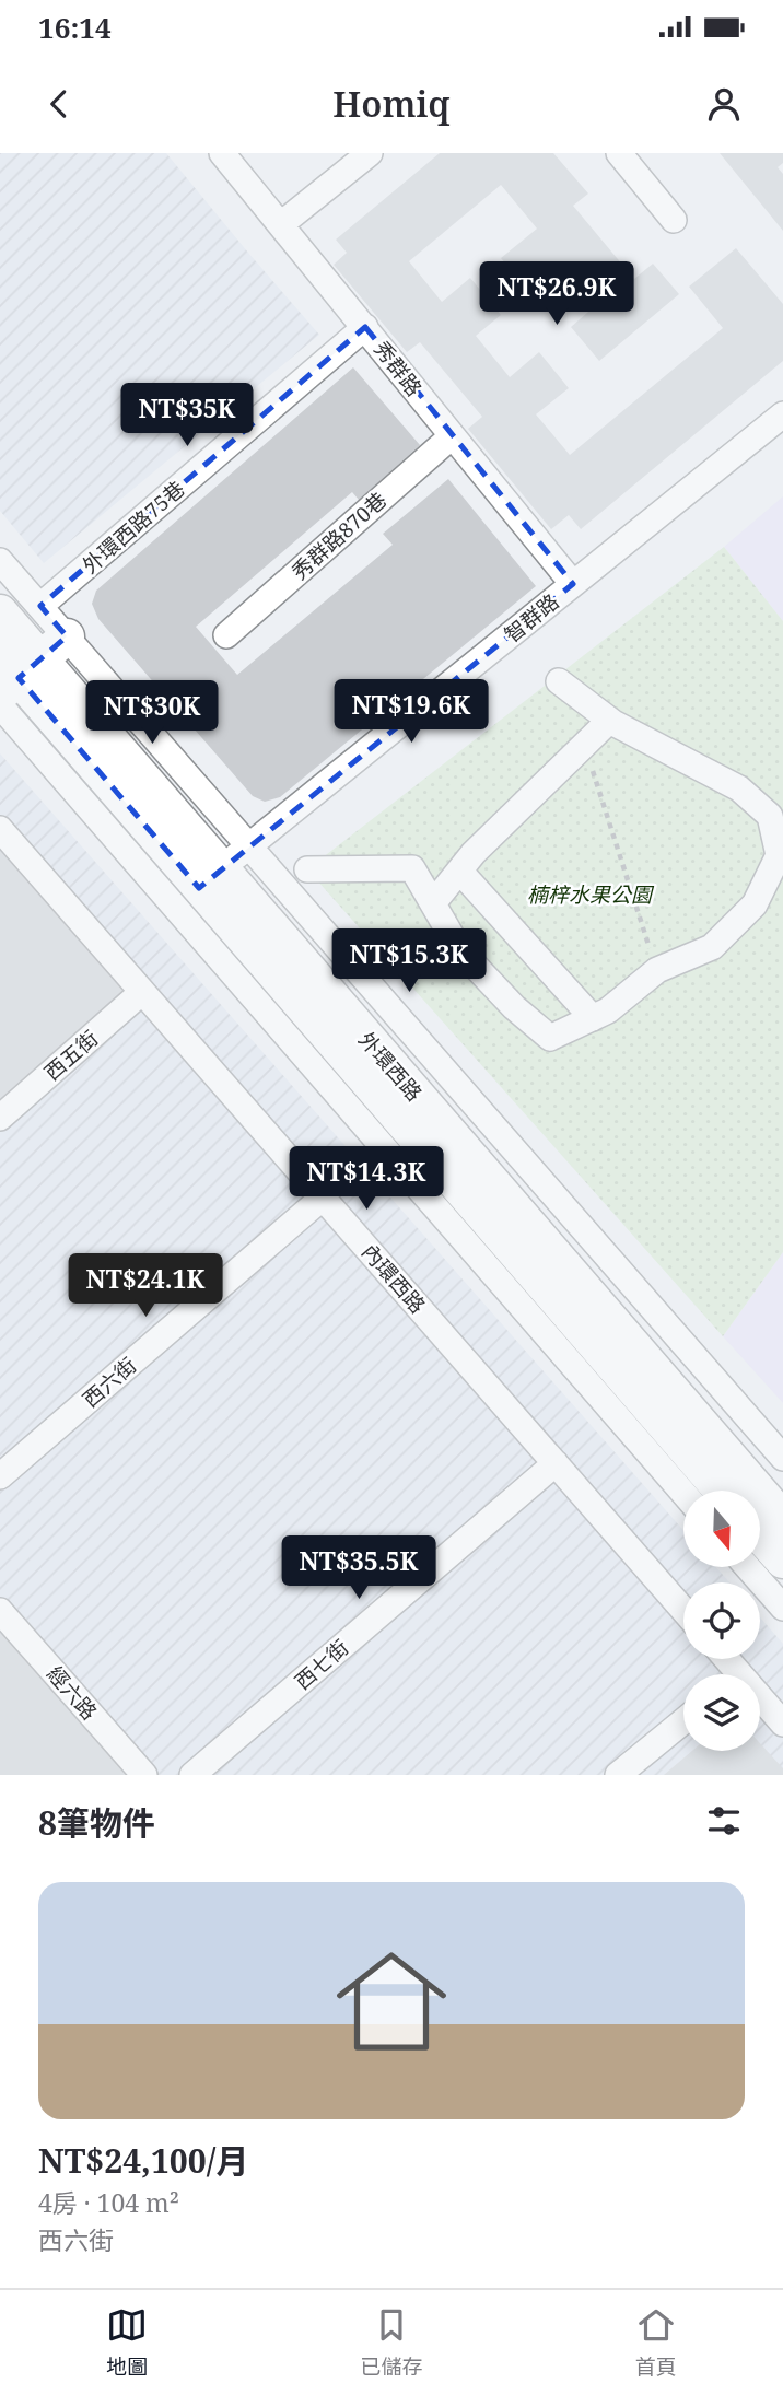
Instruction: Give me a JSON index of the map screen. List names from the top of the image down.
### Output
{
  "streets": {
    "street": [
      "秀群路",
      "外環西路75巷",
      "秀群路870巷",
      "智群路",
      "西五街",
      "外環西路",
      "內環西路",
      "西六街",
      "西七街",
      "經六路"
    ]
  },
  "crossings": [
    ["秀群路", "外環西路75巷"],
    ["秀群路", "秀群路870巷"],
    ["秀群路", "智群路"],
    ["外環西路75巷", "外環西路"],
    ["智群路", "外環西路"],
    ["西五街", "內環西路"],
    ["內環西路", "西六街"],
    ["內環西路", "西七街"]
  ],
  "parks": ["楠梓水果公園"],
  "north": "bottom",
  "page": {
    "status": "16:14",
    "header": "Homiq",
    "price": [
      "NT$26.9K",
      "NT$35K",
      "NT$19.6K",
      "NT$30K",
      "NT$15.3K",
      "NT$14.3K",
      "NT$24.1K",
      "NT$35.5K"
    ],
    "heading": "8筆物件",
    "list": [
      {
        "name": "NT$24,100/月",
        "note": "4房 · 104 m² · 西六街"
      }
    ],
    "tabs": ["地圖", "已儲存", "首頁"]
  }
}
